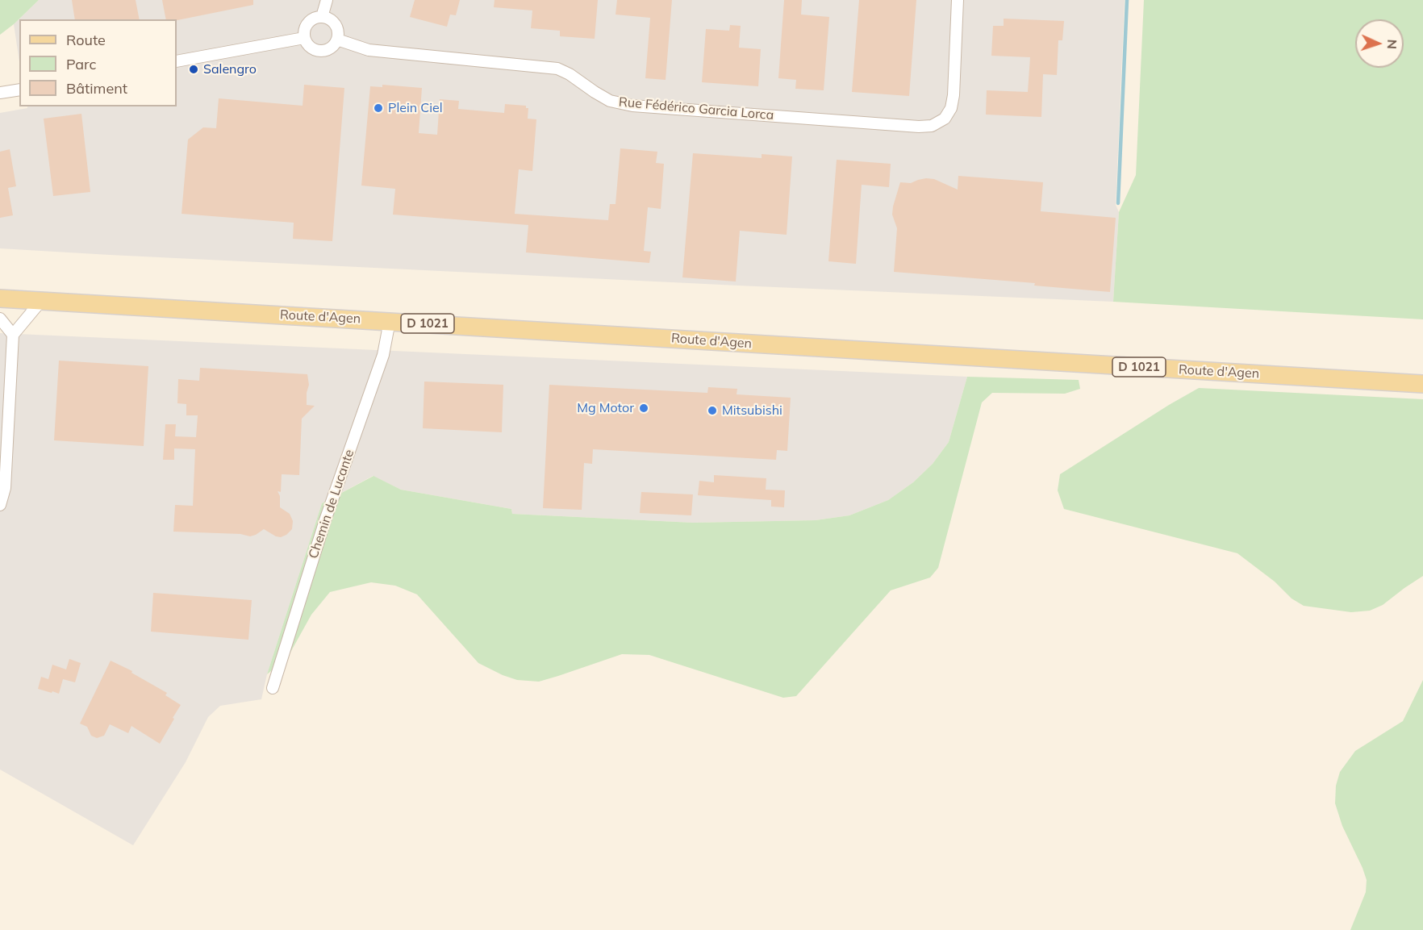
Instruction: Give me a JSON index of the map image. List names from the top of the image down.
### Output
{
  "streets": {
    "main road": ["Route d'Agen", "D 1021"],
    "street": ["Rue Fédérico Garcia Lorca", "Chemin de Lucante"]
  },
  "crossings": [
    ["Route d'Agen", "Chemin de Lucante"]
  ],
  "places": [
    "Salengro",
    "Plein Ciel",
    "Mg Motor",
    "Mitsubishi"
  ],
  "legend": ["Route", "Parc", "Bâtiment"],
  "north": "right"
}
